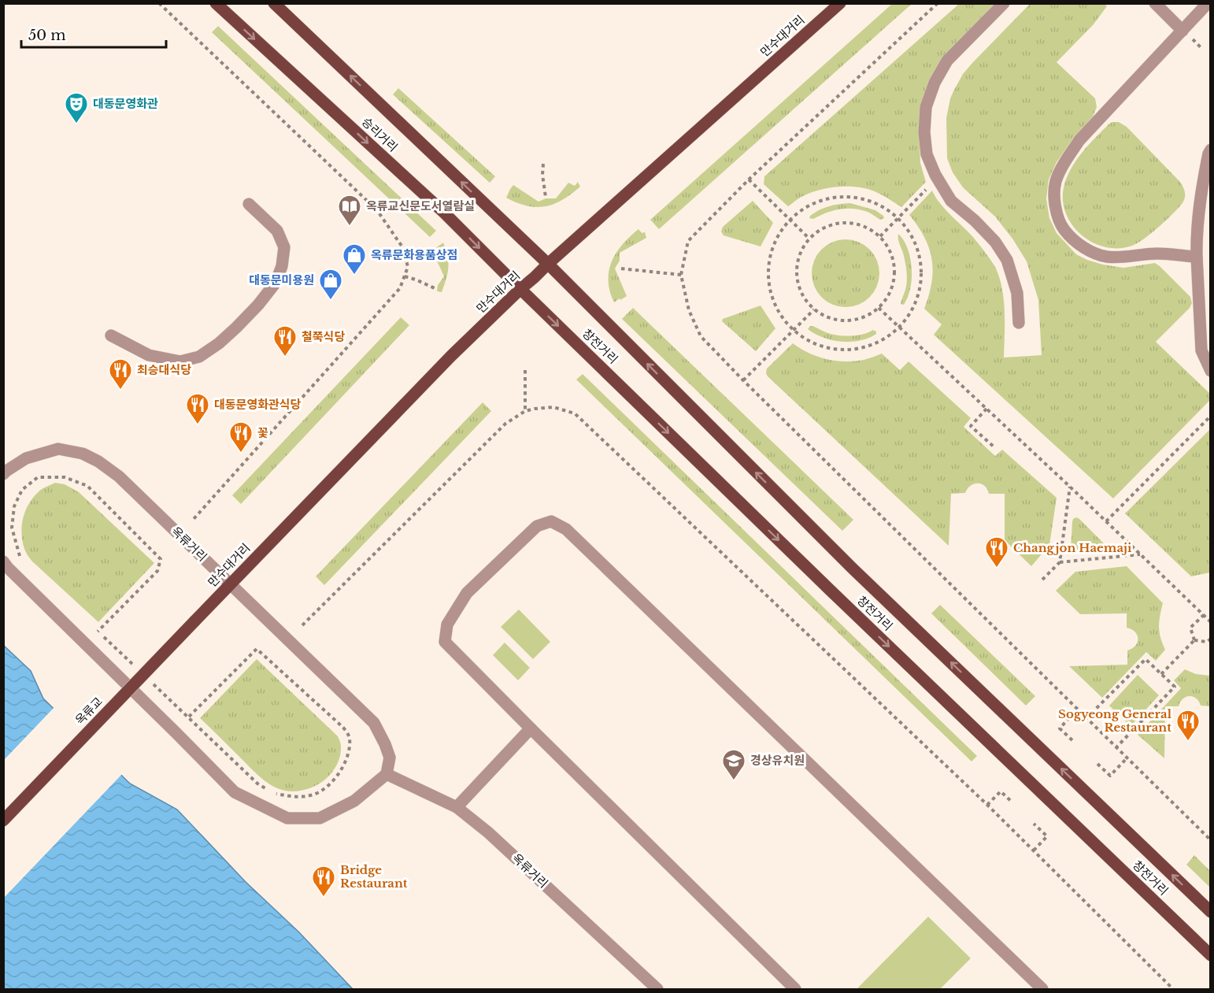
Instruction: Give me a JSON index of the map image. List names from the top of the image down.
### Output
{
  "streets": {
    "main road": [
      "만수대거리",
      "승리거리",
      "창전거리",
      "옥류교"
    ],
    "street": ["옥류거리"]
  },
  "crossings": [
    ["만수대거리", "승리거리"],
    ["만수대거리", "창전거리"],
    ["만수대거리", "옥류거리"],
    ["만수대거리", "옥류교"],
    ["승리거리", "창전거리"]
  ],
  "places": {
    "theatre": ["대동문영화관"],
    "library": ["옥류교신문도서열람실"],
    "shop": ["옥류문화용품상점", "대동문미용원"],
    "restaurant": [
      "철쭉식당",
      "최승대식당",
      "대동문영화관식당",
      "꽃",
      "Changjon Haemaji",
      "Sogyeong General Restaurant",
      "Bridge Restaurant"
    ],
    "school or university": ["경상유치원"]
  },
  "scale_bar": "50 m"
}
